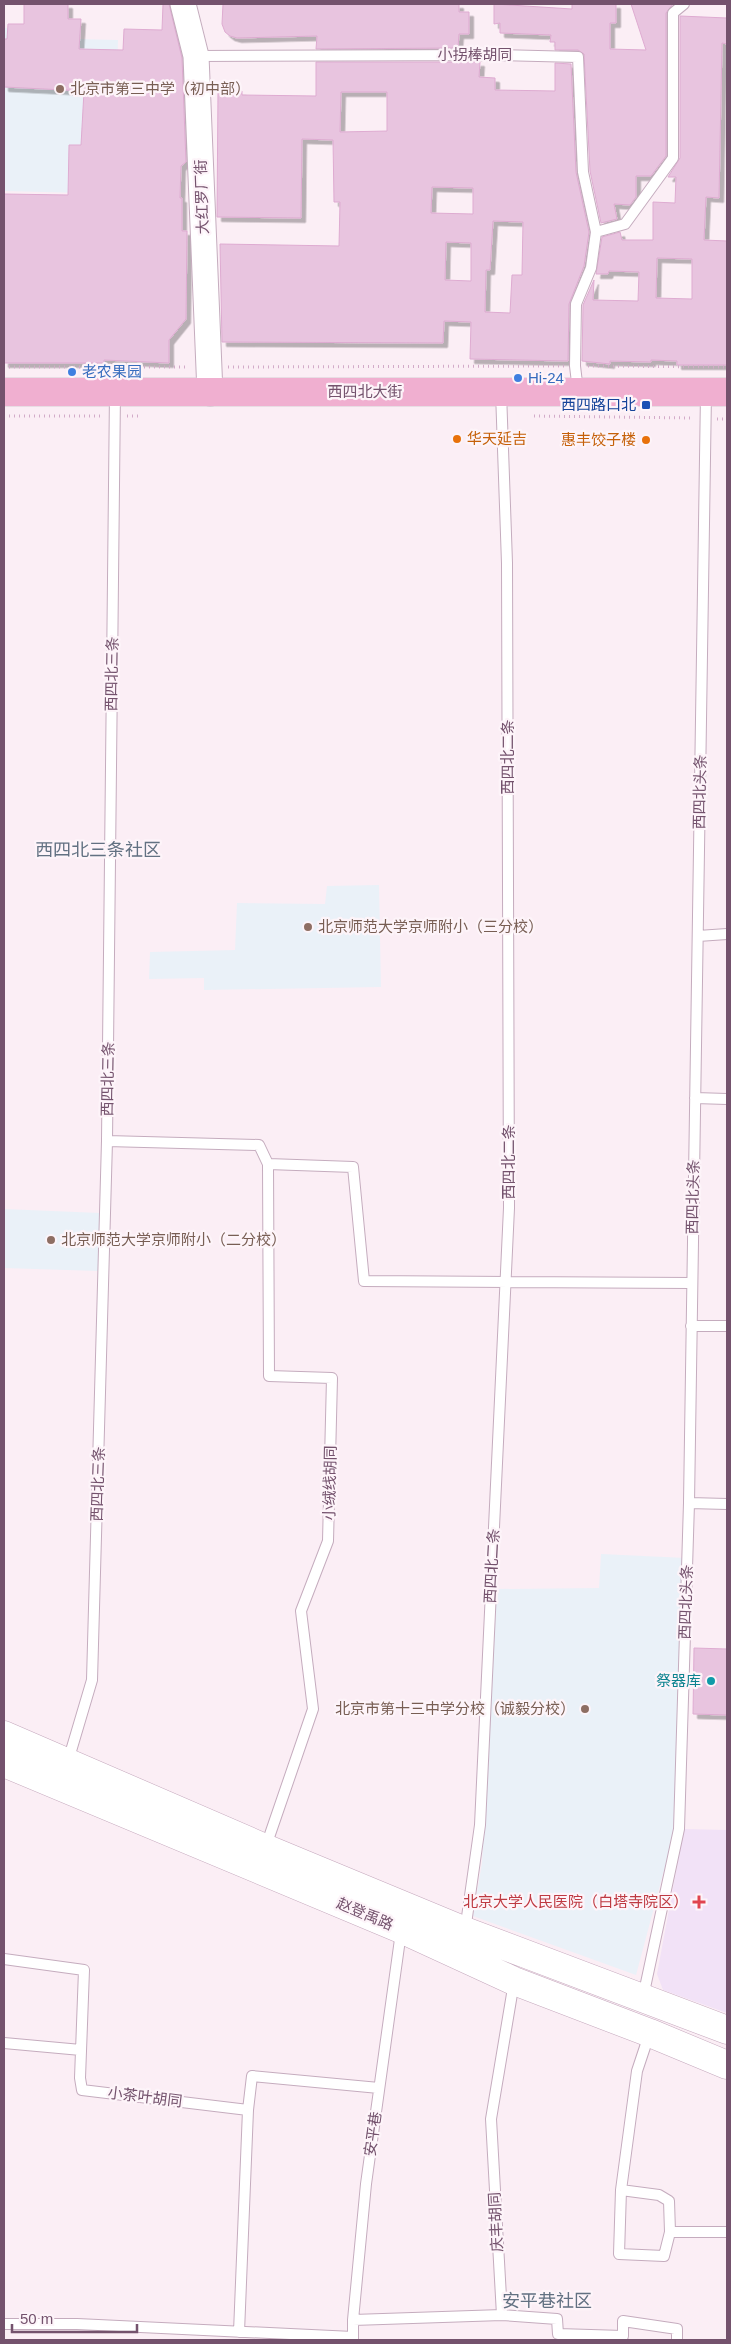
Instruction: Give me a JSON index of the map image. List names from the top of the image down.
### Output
{
  "streets": {
    "main road": ["西四北大街", "赵登禹路"],
    "street": ["大红罗厂街"],
    "lane": [
      "小拐棒胡同",
      "西四北三条",
      "西四北二条",
      "西四北头条",
      "小绒线胡同",
      "小茶叶胡同",
      "安平巷",
      "庆丰胡同"
    ]
  },
  "crossings": [
    ["小拐棒胡同", "大红罗厂街"],
    ["小拐棒胡同", "西四北大街"],
    ["大红罗厂街", "西四北大街"],
    ["西四北大街", "西四北三条"],
    ["西四北大街", "西四北二条"],
    ["西四北大街", "西四北头条"],
    ["西四北三条", "赵登禹路"],
    ["西四北二条", "赵登禹路"],
    ["西四北头条", "赵登禹路"],
    ["小绒线胡同", "赵登禹路"],
    ["赵登禹路", "安平巷"],
    ["赵登禹路", "庆丰胡同"]
  ],
  "districts": ["西四北三条社区", "安平巷社区"],
  "places": {
    "other": [
      "北京市第三中学（初中部）",
      "老农果园",
      "Hi-24",
      "华天延吉",
      "惠丰饺子楼",
      "北京师范大学京师附小（三分校）",
      "北京师范大学京师附小（二分校）",
      "祭器库",
      "北京市第十三中学分校（诚毅分校）"
    ],
    "transit": ["西四路口北"],
    "health": ["北京大学人民医院（白塔寺院区）"]
  },
  "scale_bar": "50 m"
}
